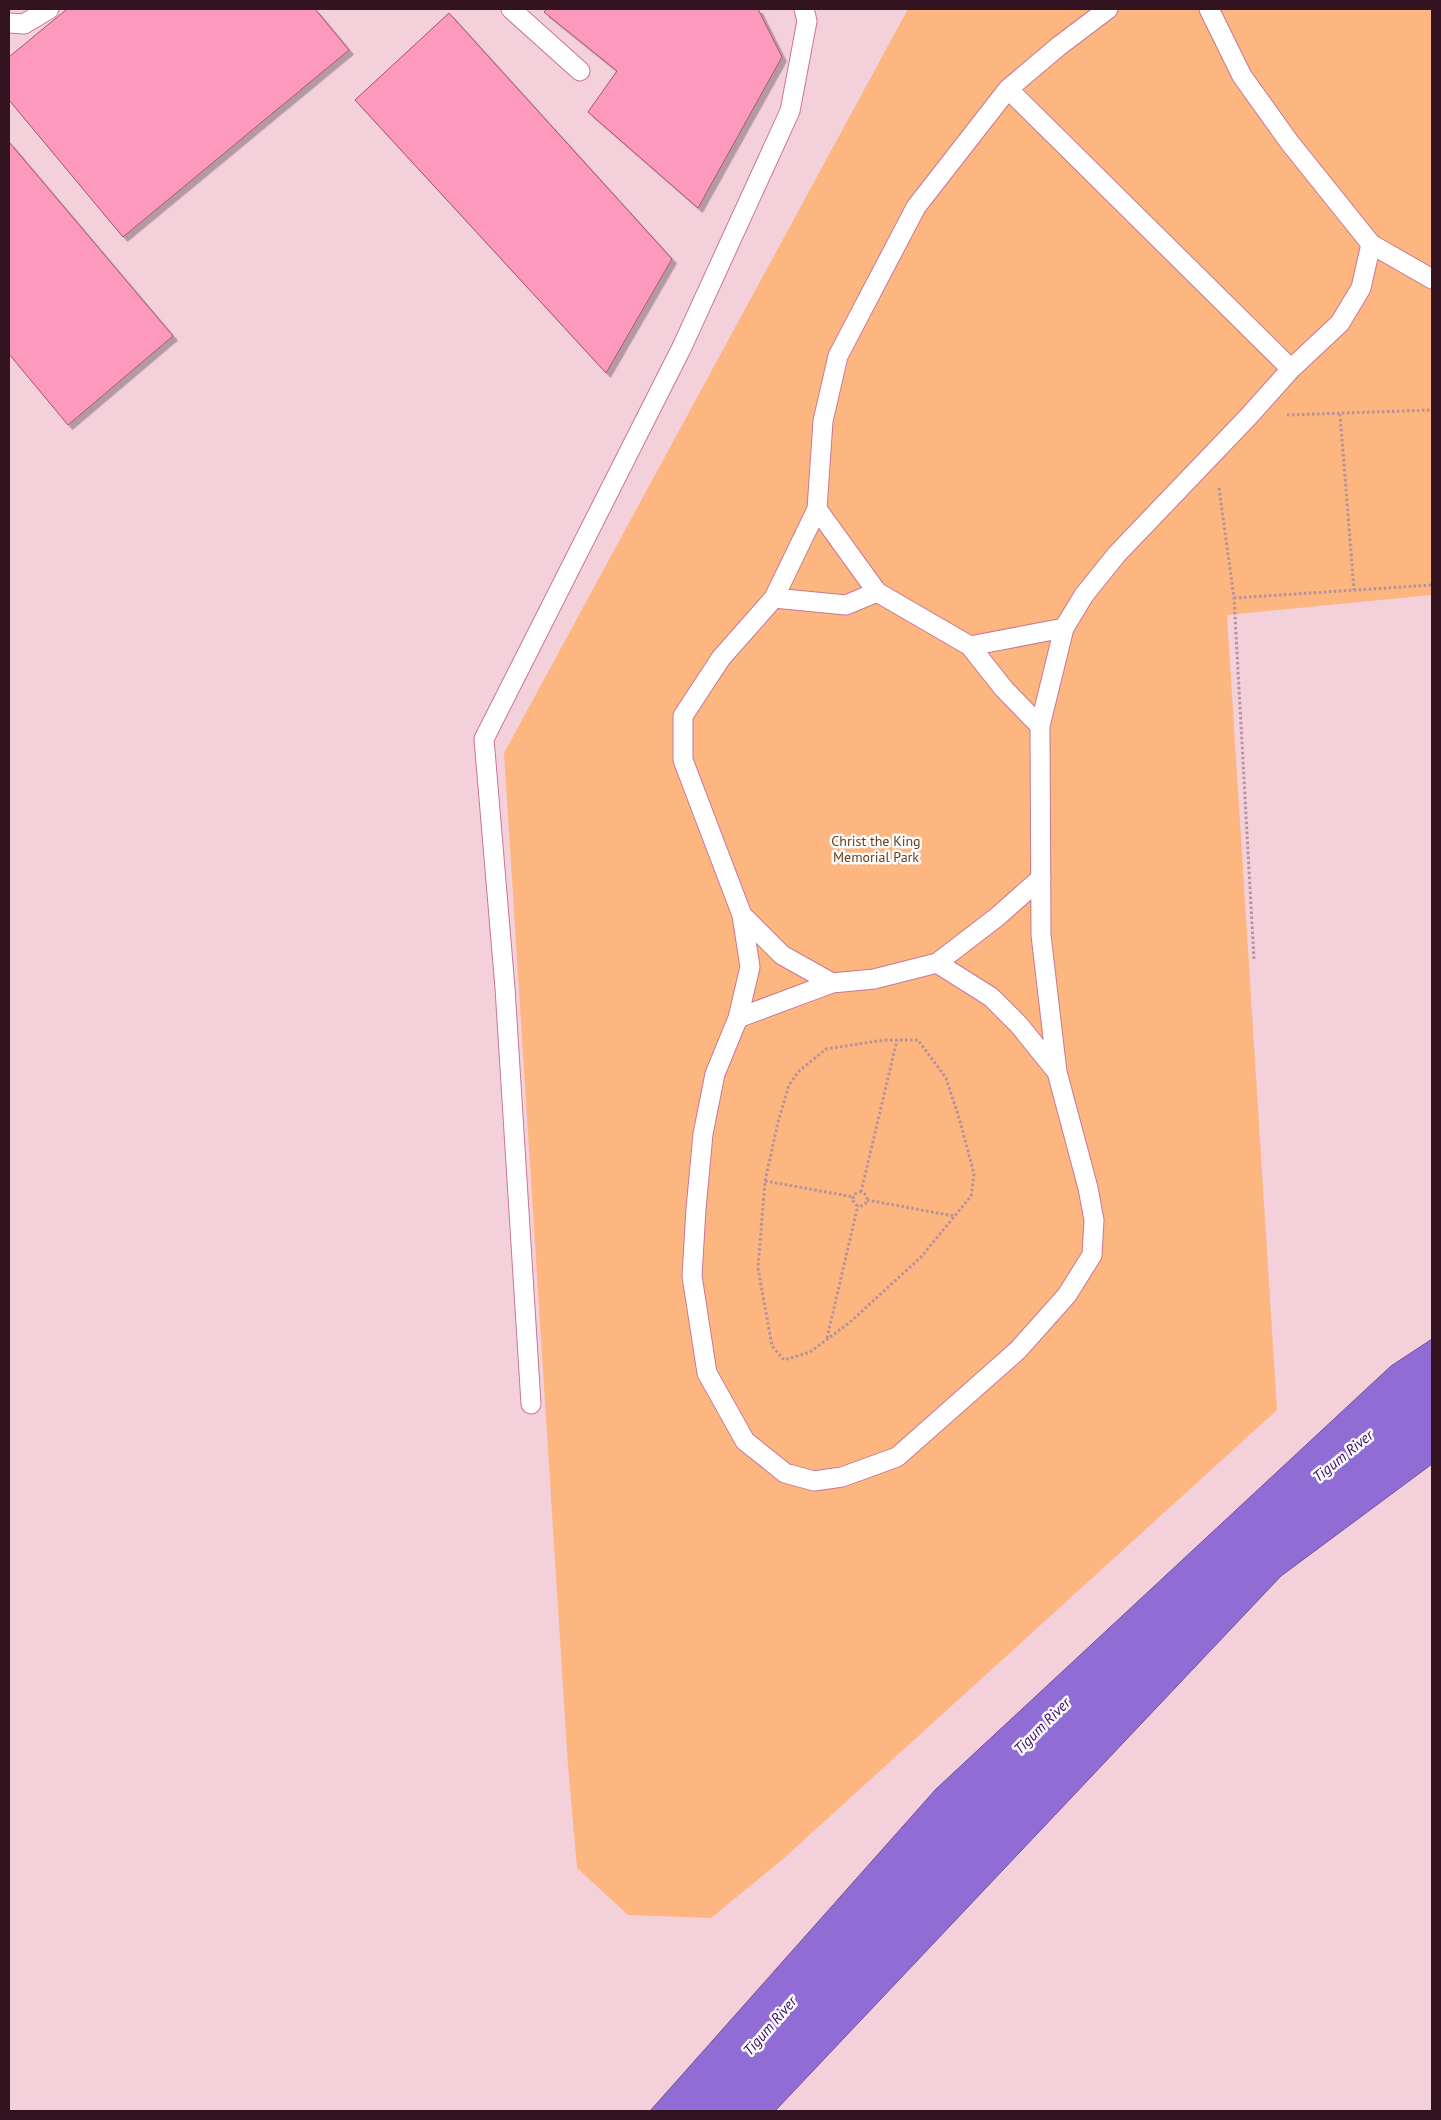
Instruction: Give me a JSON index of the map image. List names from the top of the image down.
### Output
{
  "water": ["Tigum River"],
  "parks": ["Christ the King Memorial Park"]
}
